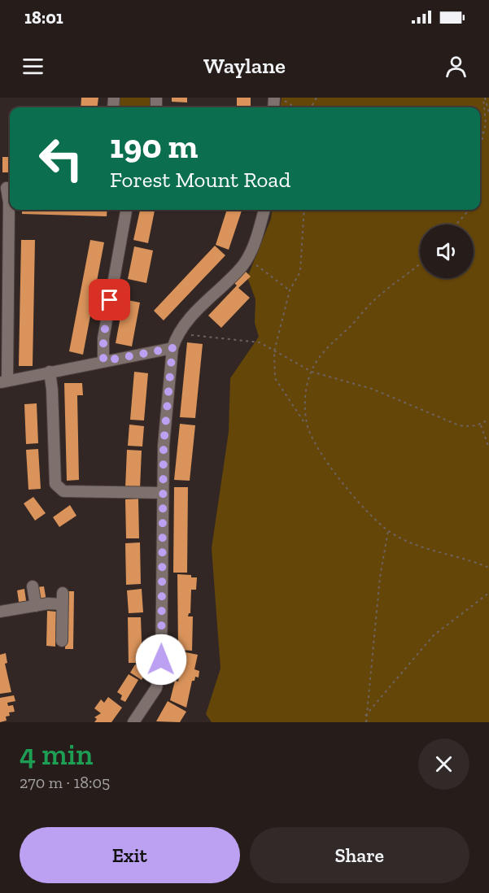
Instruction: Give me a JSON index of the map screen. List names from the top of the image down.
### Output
{
  "page": {
    "status": "18:01",
    "header": "Waylane",
    "turn": ["190 m", "Forest Mount Road"],
    "heading": ["4 min", "270 m · 18:05"],
    "buttons": ["Exit", "Share"]
  }
}
